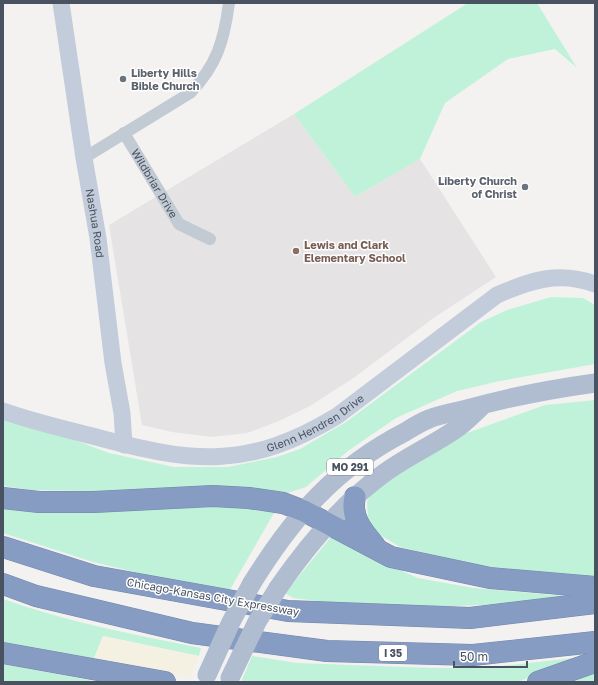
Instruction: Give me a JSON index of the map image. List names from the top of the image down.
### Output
{
  "streets": {
    "highway": ["Chicago-Kansas City Expressway", "I 35"],
    "main road": ["MO 291"],
    "street": ["Wildbriar Drive", "Nashua Road", "Glenn Hendren Drive"]
  },
  "crossings": [
    ["Nashua Road", "Glenn Hendren Drive"]
  ],
  "places": ["Liberty Hills Bible Church", "Liberty Church of Christ", "Lewis and Clark Elementary School"],
  "scale_bar": "50 m"
}
